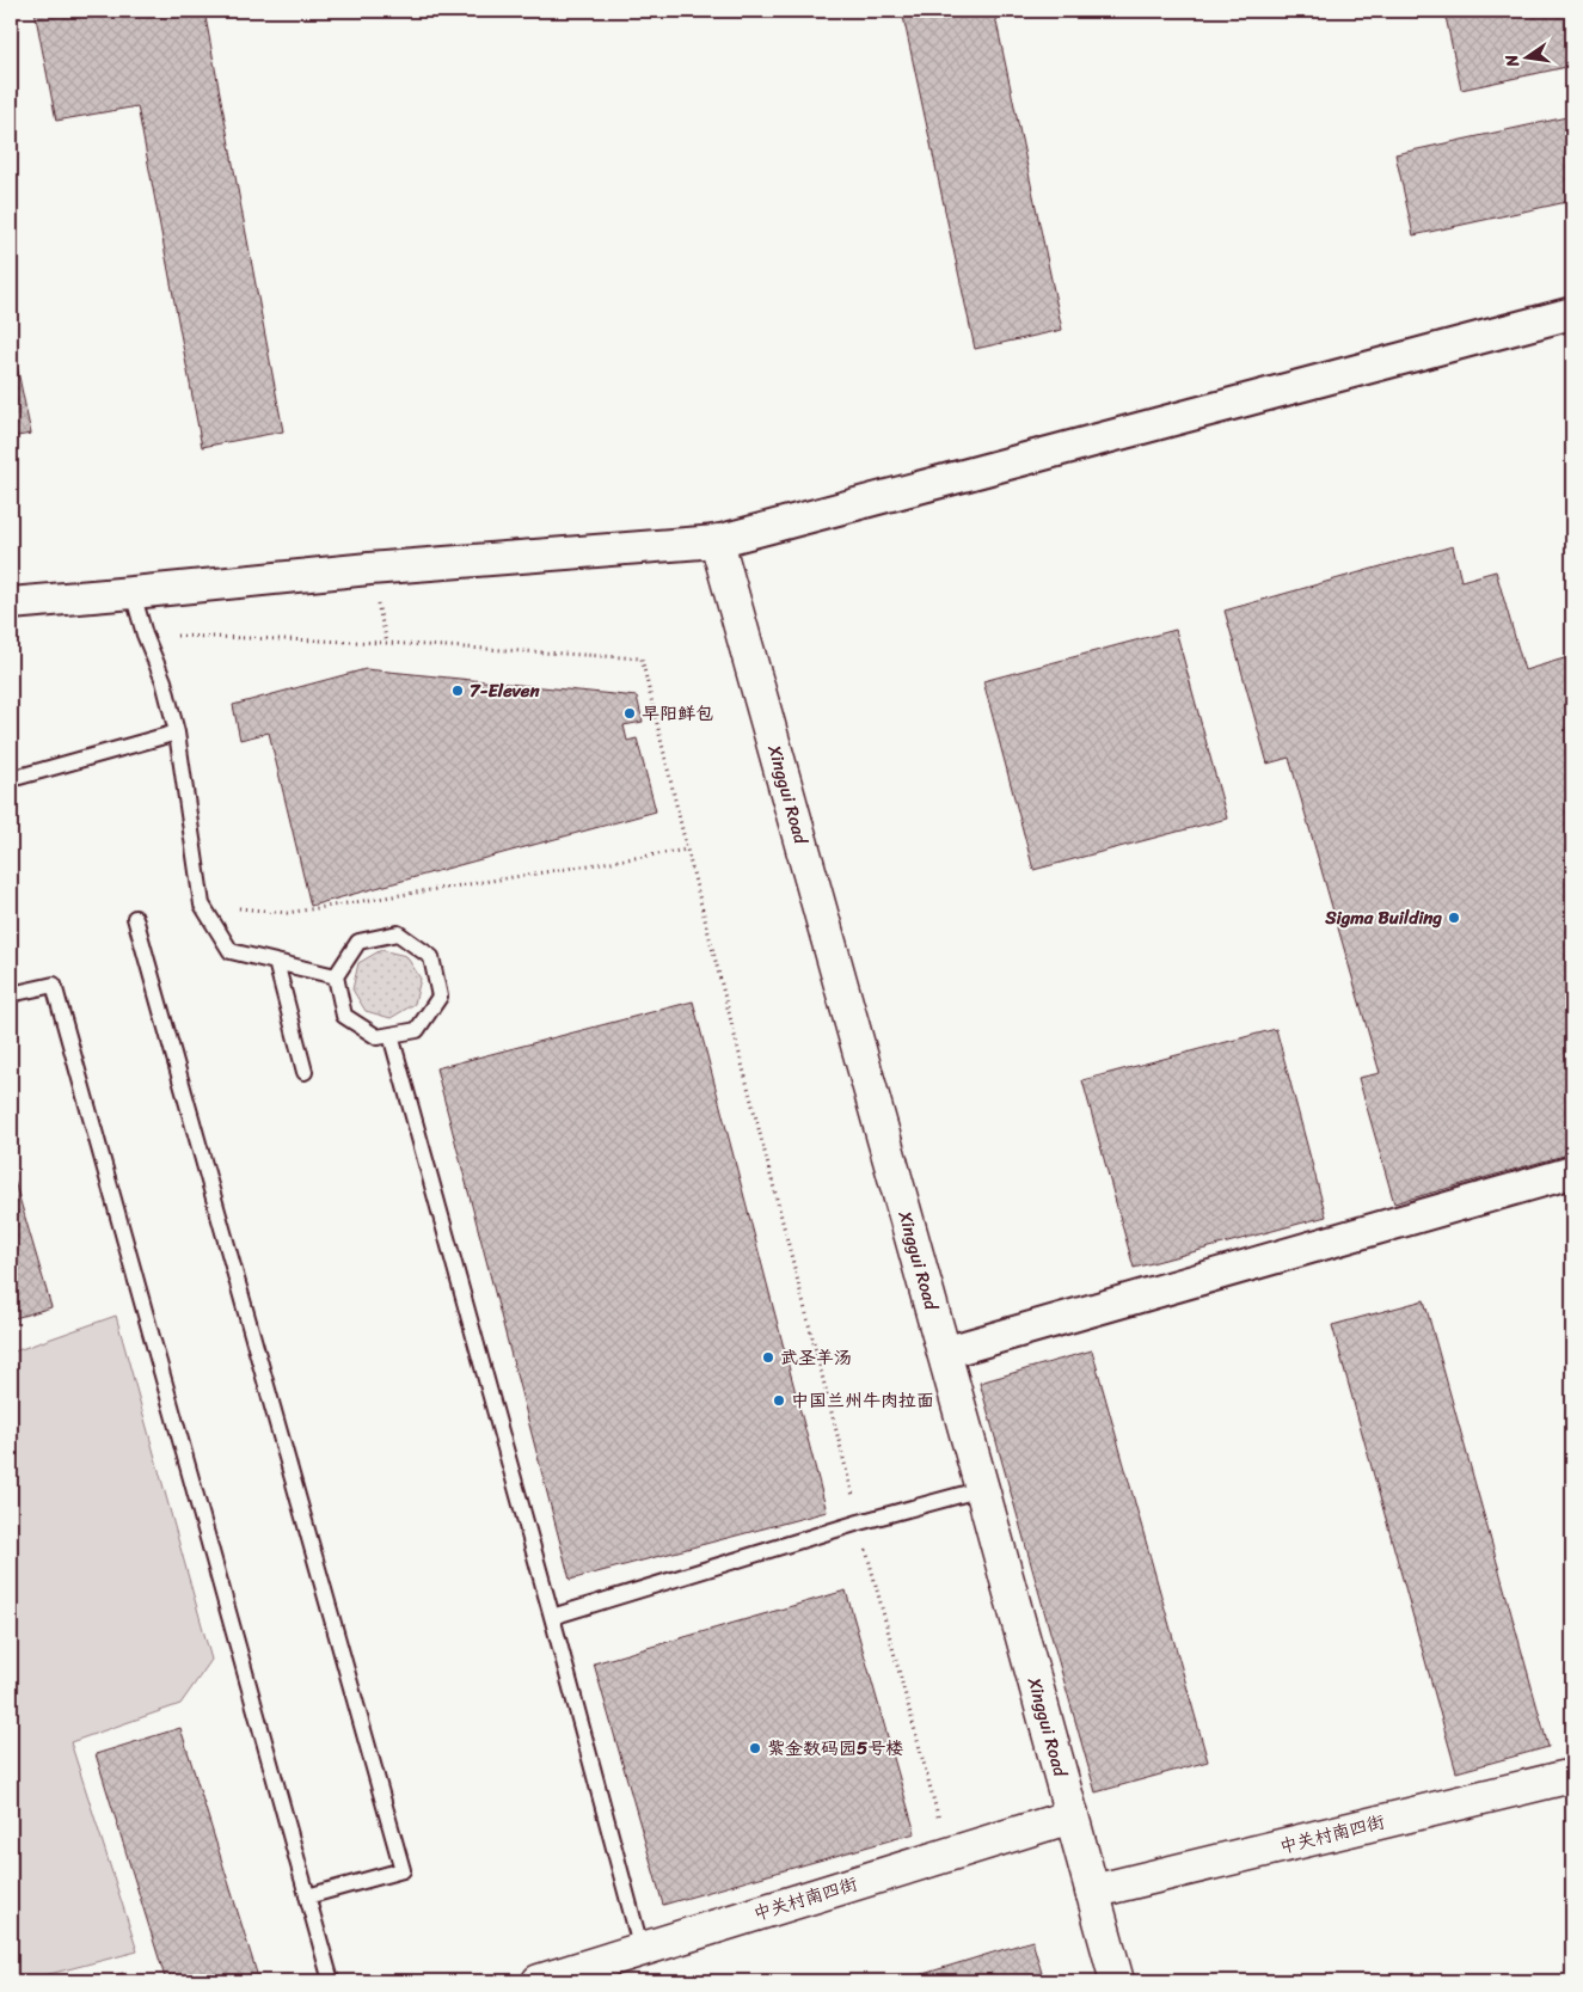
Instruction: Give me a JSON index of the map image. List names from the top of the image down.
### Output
{
  "streets": {
    "street": ["Xinggui Road", "中关村南四街"]
  },
  "crossings": [
    ["Xinggui Road", "中关村南四街"]
  ],
  "places": [
    "7-Eleven",
    "早阳鲜包",
    "Sigma Building",
    "武圣羊汤",
    "中国兰州牛肉拉面",
    "紫金数码园5号楼"
  ],
  "north": "left"
}
